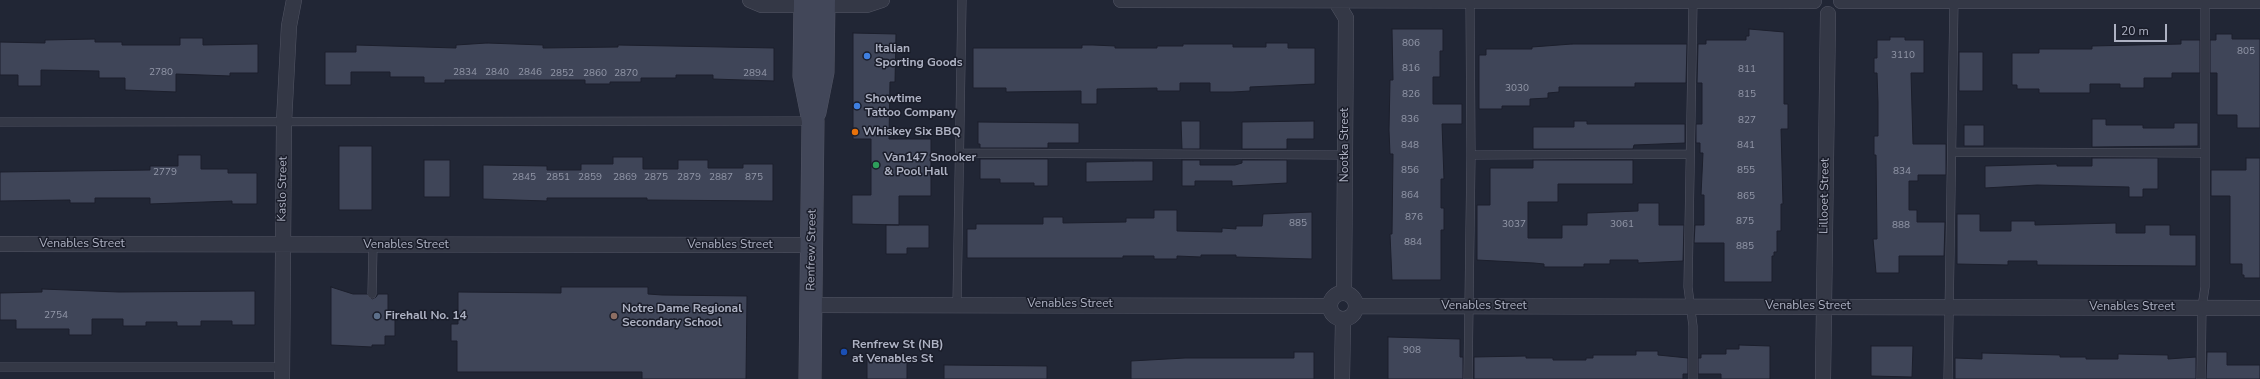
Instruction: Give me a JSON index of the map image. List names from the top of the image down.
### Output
{
  "streets": {
    "street": [
      "Nootka Street",
      "Kaslo Street",
      "Lillooet Street",
      "Venables Street",
      "Renfrew Street"
    ]
  },
  "crossings": [
    ["Nootka Street", "Venables Street"],
    ["Kaslo Street", "Venables Street"],
    ["Lillooet Street", "Venables Street"],
    ["Venables Street", "Renfrew Street"]
  ],
  "places": [
    "Italian Sporting Goods",
    "Showtime Tattoo Company",
    "Whiskey Six BBQ",
    "Van147 Snooker & Pool Hall",
    "Firehall No. 14",
    "Notre Dame Regional Secondary School",
    "Renfrew St (NB) at Venables St"
  ],
  "house_numbers": [
    "806",
    "805",
    "3110",
    "816",
    "811",
    "2780",
    "2834",
    "2840",
    "2846",
    "2852",
    "2860",
    "2870",
    "2894",
    "3030",
    "826",
    "815",
    "836",
    "827",
    "848",
    "841",
    "856",
    "855",
    "834",
    "2779",
    "2845",
    "2851",
    "2859",
    "2869",
    "2875",
    "2879",
    "2887",
    "875",
    "864",
    "865",
    "876",
    "875",
    "885",
    "3037",
    "3061",
    "888",
    "884",
    "885",
    "2754",
    "908"
  ],
  "scale_bar": "20 m"
}
